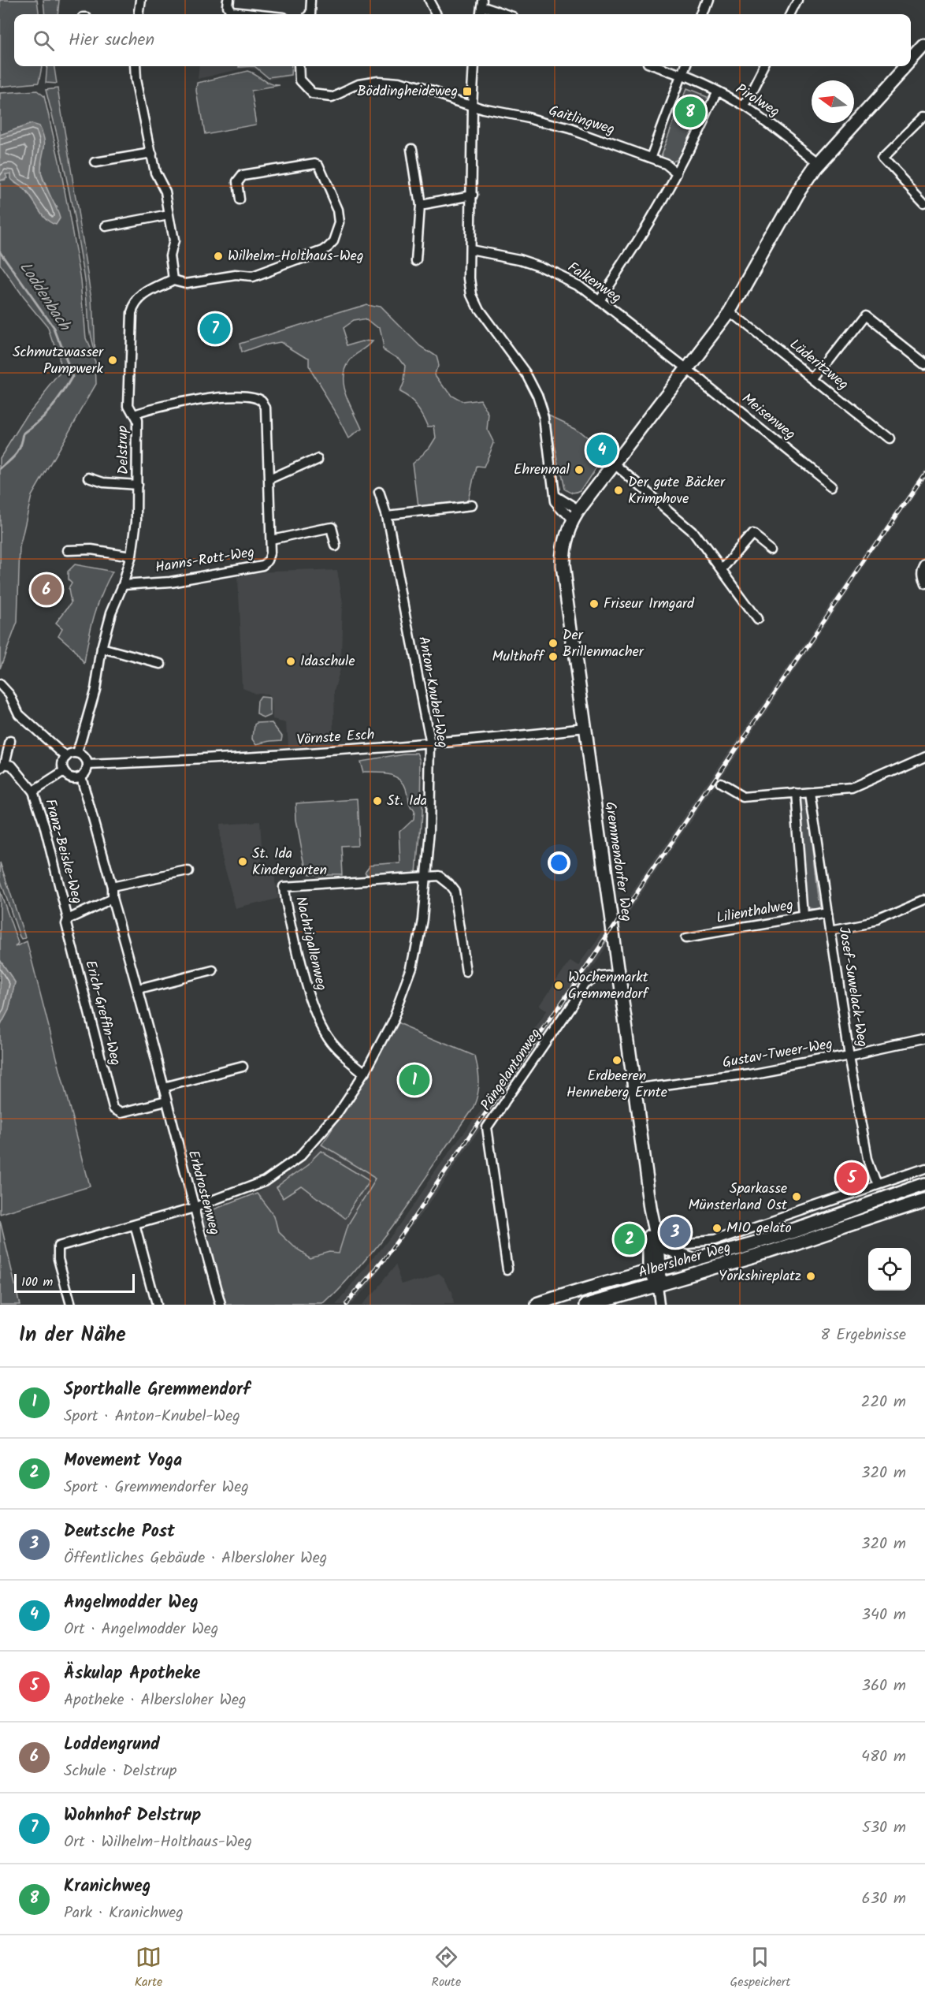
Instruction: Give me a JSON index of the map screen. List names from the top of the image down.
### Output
{
  "streets": {
    "street": [
      "Pirolweg",
      "Gaitlingweg",
      "Falkenweg",
      "Lüderitzweg",
      "Meisenweg",
      "Delstrup",
      "Hanns-Rott-Weg",
      "Anton-Knubel-Weg",
      "Vörnste Esch",
      "Franz-Beiske-Weg",
      "Gremmendorfer Weg",
      "Lilienthalweg",
      "Nachtigallenweg",
      "Josef-Suwelack-Weg",
      "Erich-Greffin-Weg",
      "Gustav-Tweer-Weg",
      "Pängelantonweg",
      "Erbdrostenweg",
      "Albersloher Weg"
    ]
  },
  "crossings": [
    ["Pirolweg", "Gremmendorfer Weg"],
    ["Falkenweg", "Meisenweg"],
    ["Falkenweg", "Gremmendorfer Weg"],
    ["Lüderitzweg", "Gremmendorfer Weg"],
    ["Meisenweg", "Gremmendorfer Weg"],
    ["Delstrup", "Hanns-Rott-Weg"],
    ["Delstrup", "Vörnste Esch"],
    ["Delstrup", "Franz-Beiske-Weg"],
    ["Delstrup", "Erbdrostenweg"],
    ["Anton-Knubel-Weg", "Vörnste Esch"],
    ["Anton-Knubel-Weg", "Nachtigallenweg"],
    ["Anton-Knubel-Weg", "Erbdrostenweg"],
    ["Vörnste Esch", "Franz-Beiske-Weg"],
    ["Vörnste Esch", "Gremmendorfer Weg"],
    ["Vörnste Esch", "Erbdrostenweg"],
    ["Franz-Beiske-Weg", "Erich-Greffin-Weg"],
    ["Franz-Beiske-Weg", "Erbdrostenweg"],
    ["Gremmendorfer Weg", "Gustav-Tweer-Weg"],
    ["Gremmendorfer Weg", "Pängelantonweg"],
    ["Gremmendorfer Weg", "Albersloher Weg"],
    ["Lilienthalweg", "Josef-Suwelack-Weg"],
    ["Josef-Suwelack-Weg", "Gustav-Tweer-Weg"],
    ["Josef-Suwelack-Weg", "Albersloher Weg"],
    ["Erich-Greffin-Weg", "Erbdrostenweg"]
  ],
  "water": ["Loddenbach"],
  "places": {
    "transit": ["Böddingheideweg"],
    "other": [
      "Wilhelm-Holthaus-Weg",
      "Schmutzwasser Pumpwerk",
      "Ehrenmal",
      "Der gute Bäcker Krimphove",
      "Friseur Irmgard",
      "Der Brillenmacher",
      "Multhoff",
      "Idaschule",
      "St. Ida",
      "St. Ida Kindergarten",
      "Wochenmarkt Gremmendorf",
      "Erdbeeren Henneberg Ernte",
      "Sparkasse Münsterland Ost",
      "MIO gelato",
      "Yorkshireplatz"
    ]
  },
  "scale_bar": "100 m",
  "north": "left",
  "page": {
    "search": "Hier suchen",
    "pins": [
      "8",
      "7",
      "4",
      "6",
      "1",
      "5",
      "3",
      "2"
    ],
    "scale": "100 m",
    "heading": ["In der Nähe", "8 Ergebnisse"],
    "list": [
      {
        "mark": "1",
        "name": "Sporthalle Gremmendorf",
        "note": "Sport · Anton-Knubel-Weg",
        "value": "220 m"
      },
      {
        "mark": "2",
        "name": "Movement Yoga",
        "note": "Sport · Gremmendorfer Weg",
        "value": "320 m"
      },
      {
        "mark": "3",
        "name": "Deutsche Post",
        "note": "Öffentliches Gebäude · Albersloher Weg",
        "value": "320 m"
      },
      {
        "mark": "4",
        "name": "Angelmodder Weg",
        "note": "Ort · Angelmodder Weg",
        "value": "340 m"
      },
      {
        "mark": "5",
        "name": "Äskulap Apotheke",
        "note": "Apotheke · Albersloher Weg",
        "value": "360 m"
      },
      {
        "mark": "6",
        "name": "Loddengrund",
        "note": "Schule · Delstrup",
        "value": "480 m"
      },
      {
        "mark": "7",
        "name": "Wohnhof Delstrup",
        "note": "Ort · Wilhelm-Holthaus-Weg",
        "value": "530 m"
      },
      {
        "mark": "8",
        "name": "Kranichweg",
        "note": "Park · Kranichweg",
        "value": "630 m"
      }
    ],
    "nav": ["Karte", "Route", "Gespeichert"]
  }
}
